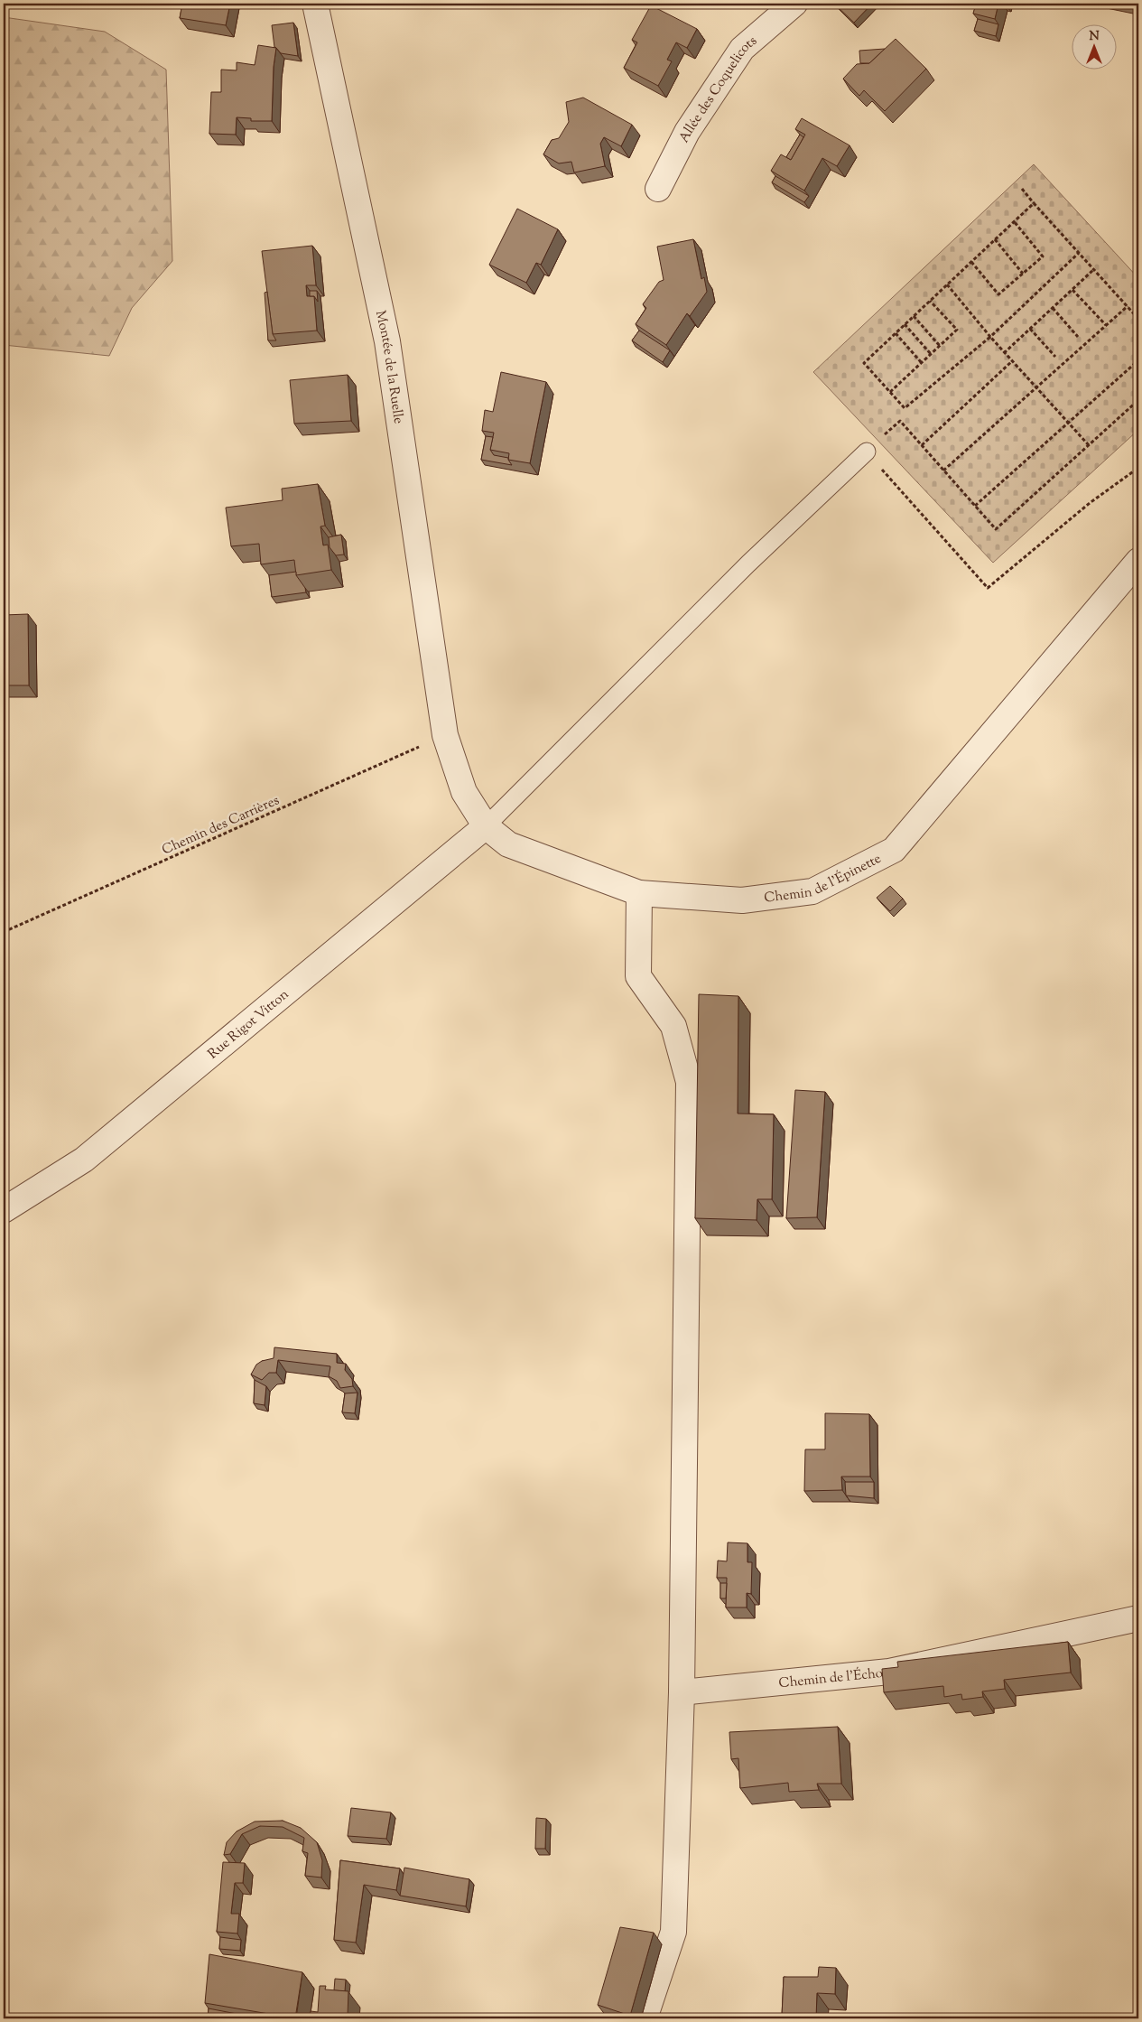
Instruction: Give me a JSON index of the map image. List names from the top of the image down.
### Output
{
  "streets": {
    "street": [
      "Allée des Coquelicots",
      "Montée de la Ruelle",
      "Chemin de l'Épinette",
      "Rue Rigot Vitton",
      "Chemin de l'Écho"
    ],
    "path": ["Chemin des Carrières"]
  },
  "crossings": [
    ["Montée de la Ruelle", "Chemin des Carrières"],
    ["Montée de la Ruelle", "Chemin de l'Épinette"],
    ["Chemin des Carrières", "Chemin de l'Épinette"],
    ["Chemin de l'Épinette", "Rue Rigot Vitton"]
  ],
  "north": "top"
}
